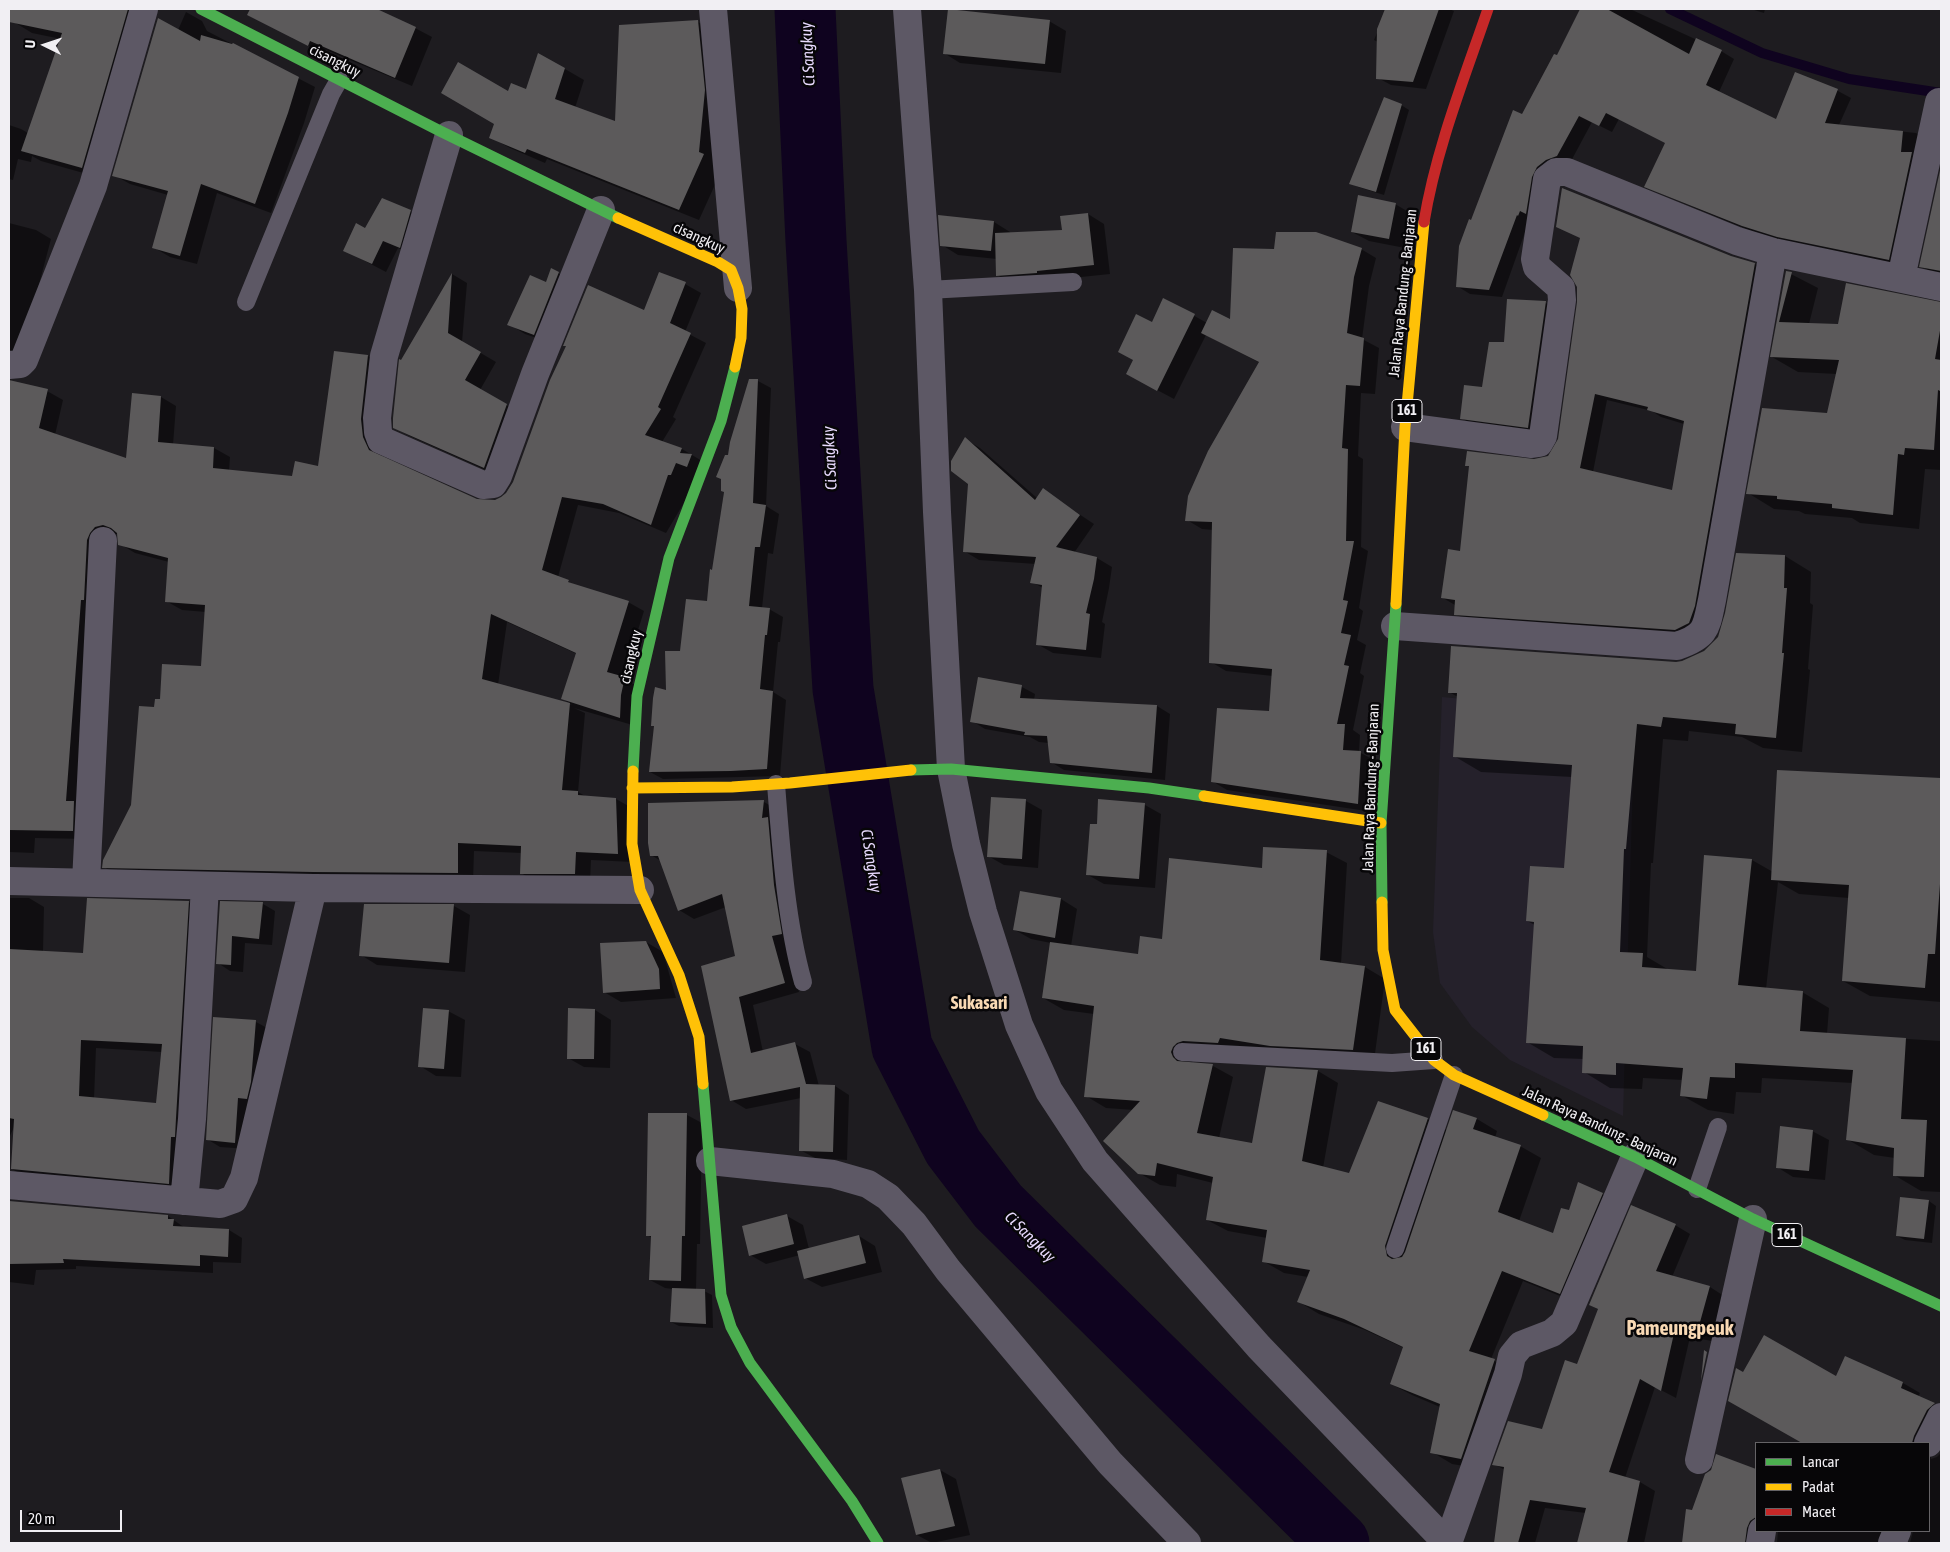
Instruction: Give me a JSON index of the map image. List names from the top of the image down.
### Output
{
  "streets": {
    "street": ["cisangkuy", "Jalan Raya Bandung - Banjaran", "161"]
  },
  "districts": ["Sukasari", "Pameungpeuk"],
  "water": ["Ci Sangkuy"],
  "legend": ["Lancar", "Padat", "Macet"],
  "scale_bar": "20 m",
  "north": "left"
}
